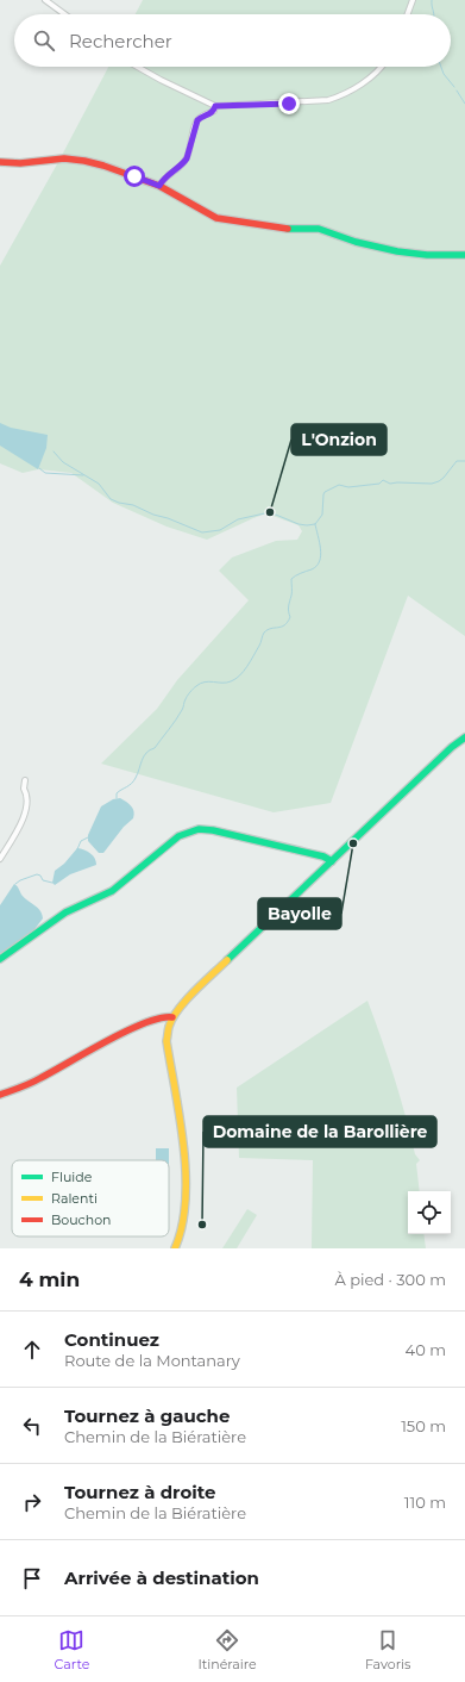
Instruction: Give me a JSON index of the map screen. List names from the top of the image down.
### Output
{
  "places": ["L'Onzion", "Bayolle", "Domaine de la Barollière"],
  "legend": ["Fluide", "Ralenti", "Bouchon"],
  "page": {
    "search": "Rechercher",
    "heading": ["4 min", "À pied · 300 m"],
    "list": [
      ["Continuez", "Route de la Montanary", "40 m"],
      ["Tournez à gauche", "Chemin de la Biératière", "150 m"],
      ["Tournez à droite", "Chemin de la Biératière", "110 m"],
      "Arrivée à destination"
    ],
    "nav": ["Carte", "Itinéraire", "Favoris"]
  }
}
